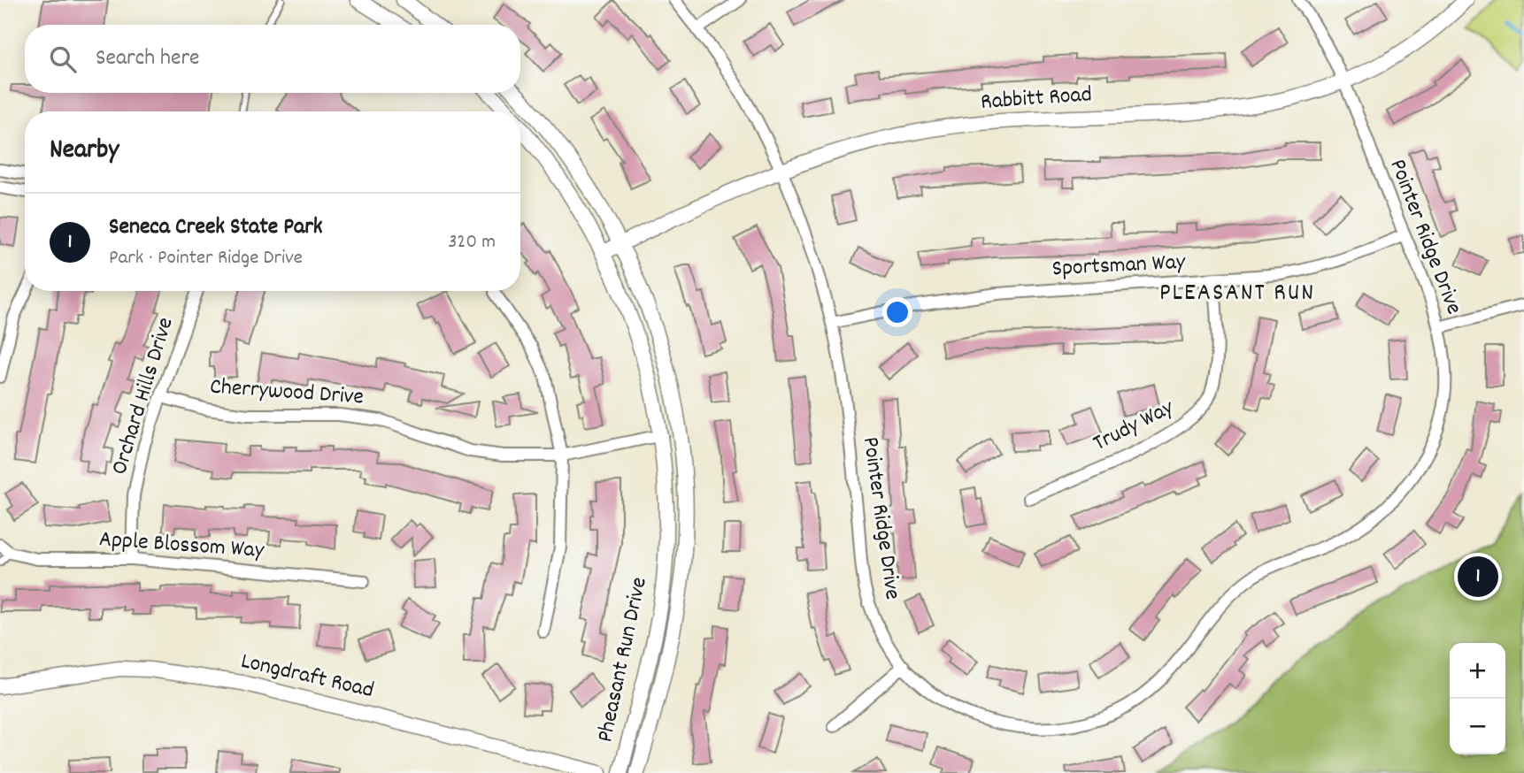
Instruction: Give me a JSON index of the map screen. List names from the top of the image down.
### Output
{
  "streets": {
    "street": [
      "Rabbitt Road",
      "Pointer Ridge Drive",
      "Sportsman Way",
      "Cherrywood Drive",
      "Orchard Hills Drive",
      "Trudy Way",
      "Apple Blossom Way",
      "Pheasant Run Drive",
      "Longdraft Road"
    ]
  },
  "crossings": [
    ["Rabbitt Road", "Pointer Ridge Drive"],
    ["Rabbitt Road", "Pheasant Run Drive"],
    ["Pointer Ridge Drive", "Sportsman Way"],
    ["Sportsman Way", "Trudy Way"],
    ["Cherrywood Drive", "Orchard Hills Drive"],
    ["Cherrywood Drive", "Pheasant Run Drive"],
    ["Orchard Hills Drive", "Apple Blossom Way"]
  ],
  "districts": ["PLEASANT RUN"],
  "page": {
    "search": "Search here",
    "heading": "Nearby",
    "list": [
      {
        "mark": "1",
        "name": "Seneca Creek State Park",
        "note": "Park · Pointer Ridge Drive",
        "value": "320 m"
      }
    ],
    "pins": "1",
    "map_buttons": ["+", "−"]
  }
}
